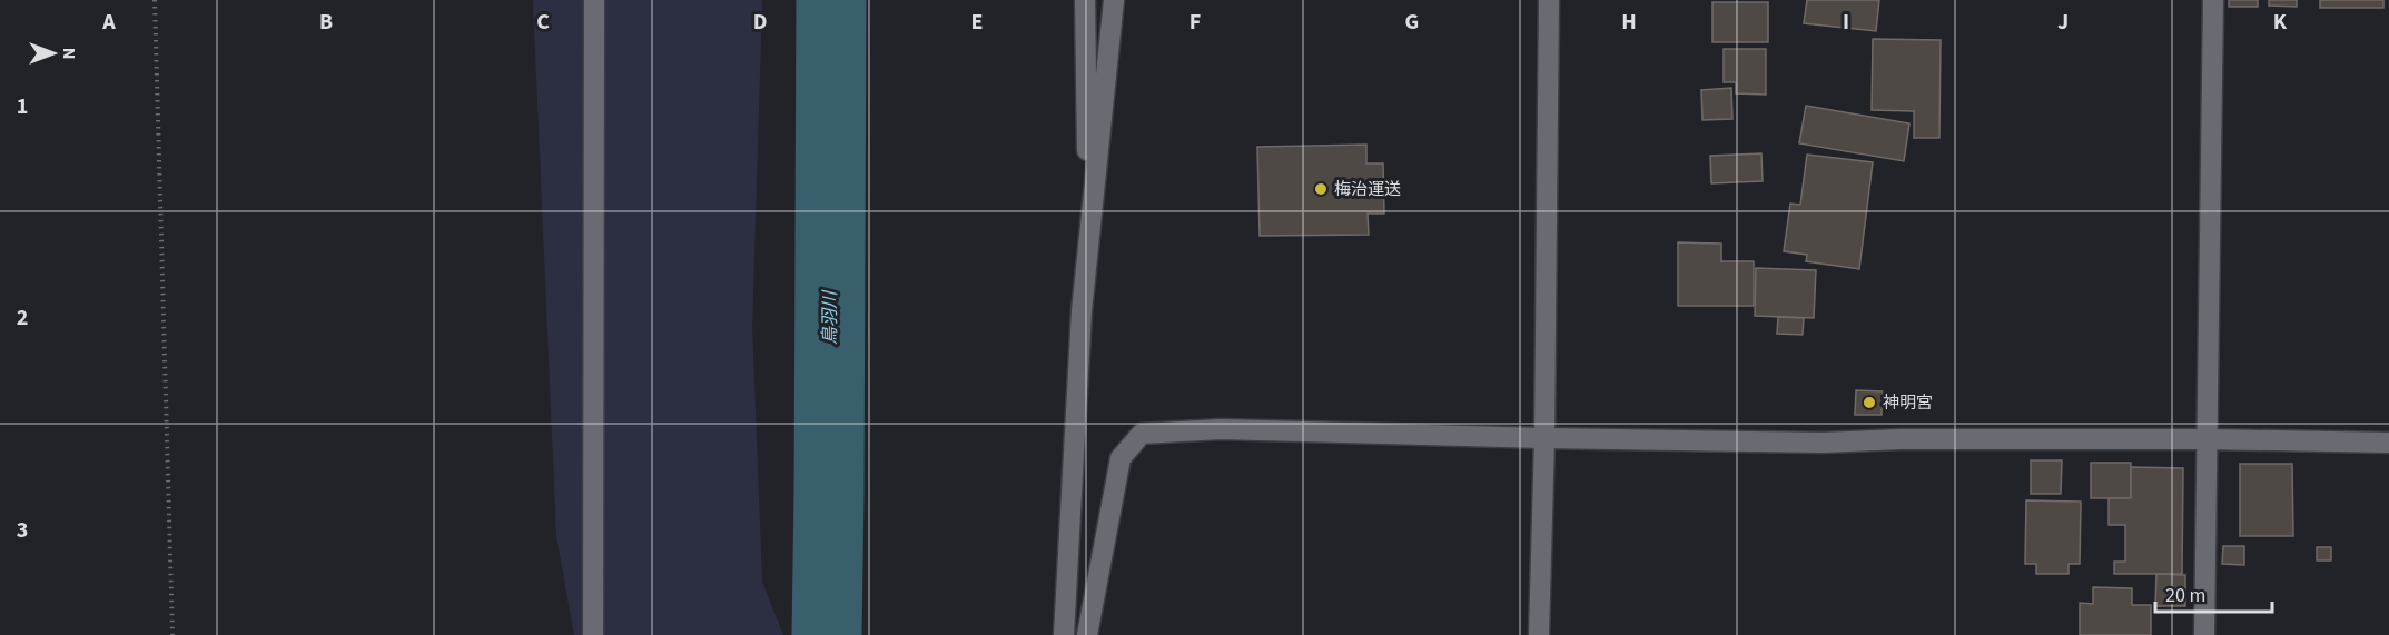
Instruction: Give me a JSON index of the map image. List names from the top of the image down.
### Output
{
  "water": ["鳥羽川"],
  "places": ["梅治運送", "神明宮"],
  "scale_bar": "20 m",
  "north": "right",
  "grid": {
    "columns": [
      "A",
      "B",
      "C",
      "D",
      "E",
      "F",
      "G",
      "H",
      "I",
      "J",
      "K"
    ],
    "rows": ["1", "2", "3"]
  }
}
